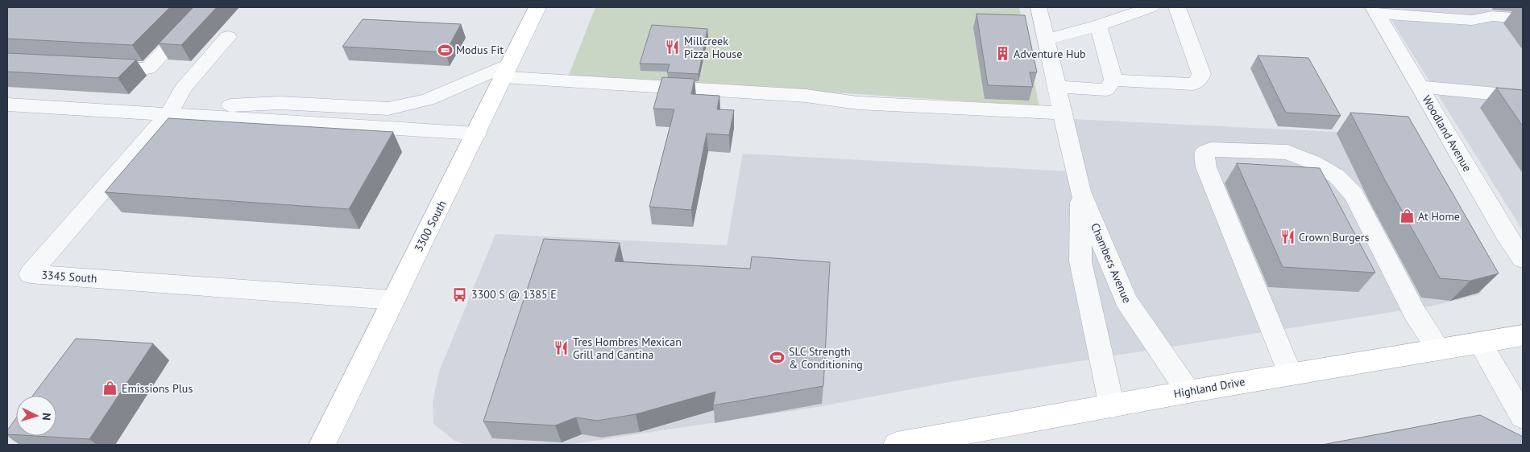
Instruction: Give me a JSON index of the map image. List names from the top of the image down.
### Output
{
  "streets": {
    "main road": ["3300 South", "Highland Drive"],
    "street": ["Woodland Avenue", "Chambers Avenue", "3345 South"]
  },
  "crossings": [
    ["3300 South", "3345 South"],
    ["Chambers Avenue", "Highland Drive"]
  ],
  "places": {
    "restaurant": ["Millcreek Pizza House", "Crown Burgers", "Tres Hombres Mexican Grill and Cantina"],
    "sports": ["Modus Fit", "SLC Strength & Conditioning"],
    "building": ["Adventure Hub"],
    "shop": ["At Home", "Emissions Plus"],
    "bus stop": ["3300 S @ 1385 E"]
  },
  "north": "right"
}
